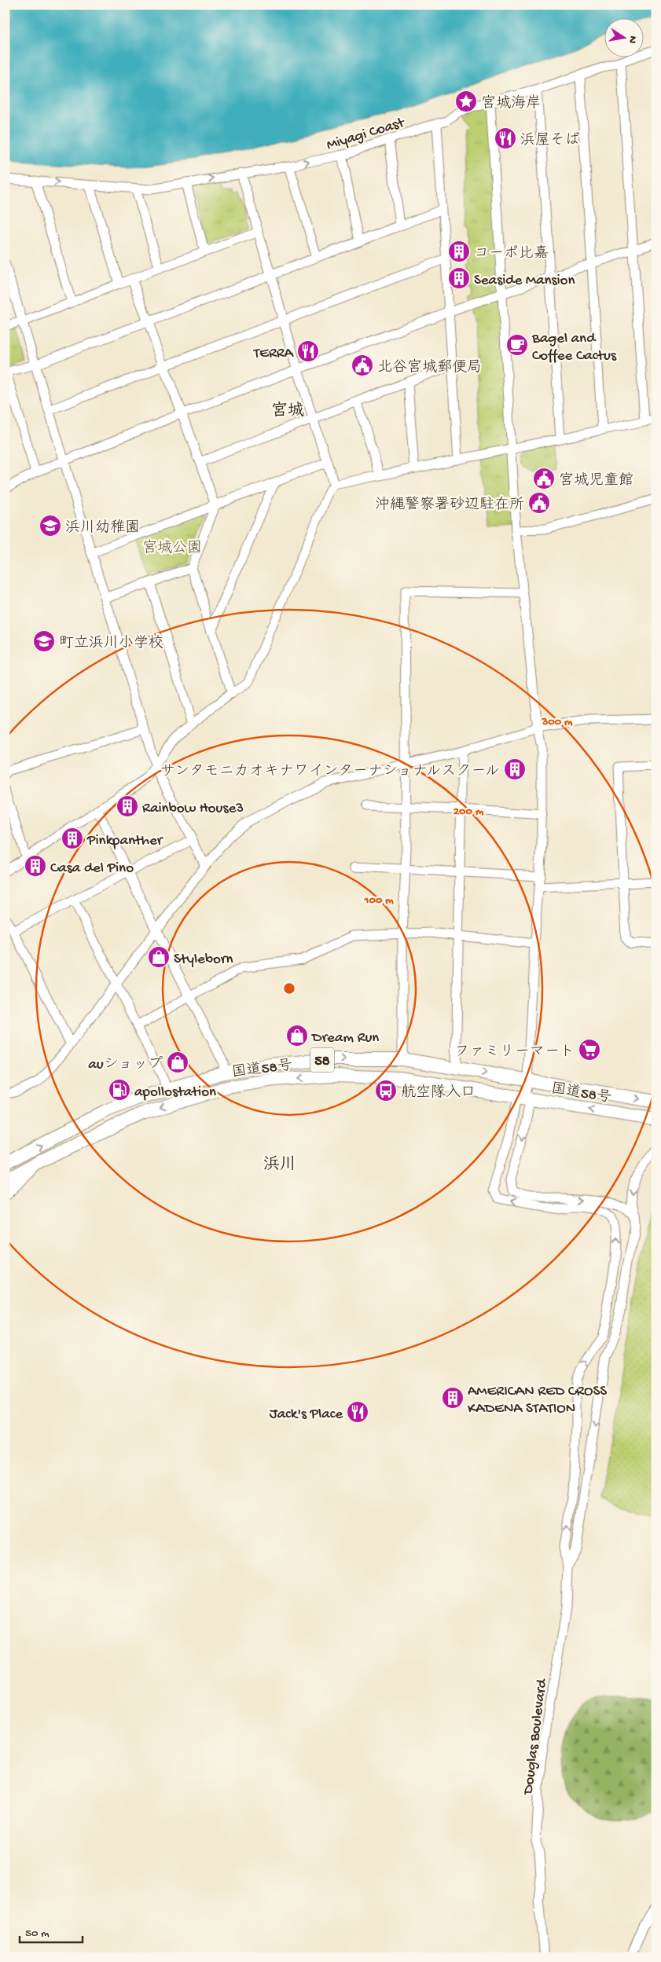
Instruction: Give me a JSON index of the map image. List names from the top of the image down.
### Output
{
  "streets": {
    "highway": ["58", "国道58号"],
    "street": ["Miyagi Coast", "Douglas Boulevard"]
  },
  "districts": ["宮城", "浜川"],
  "parks": ["宮城公園"],
  "places": {
    "place": ["宮城海岸"],
    "restaurant": ["浜屋そば", "TERRA", "Jack's Place"],
    "building": [
      "コーポ比嘉",
      "Seaside Mansion",
      "サンタモニカオキナワインターナショナルスクール",
      "Rainbow House3",
      "Pinkpanther",
      "Casa del Pino",
      "AMERICAN RED CROSS KADENA STATION"
    ],
    "cafe": ["Bagel and Coffee Cactus"],
    "public building": ["北谷宮城郵便局", "宮城児童館", "沖縄警察署砂辺駐在所"],
    "school or university": ["浜川幼稚園", "町立浜川小学校"],
    "shop": ["Styleborn", "Dream Run", "auショップ"],
    "supermarket": ["ファミリーマート"],
    "fuel station": ["apollostation"],
    "bus stop": ["航空隊入口"]
  },
  "scale_bar": "50 m",
  "north": "right",
  "rings": ["300 m", "200 m", "100 m"]
}
